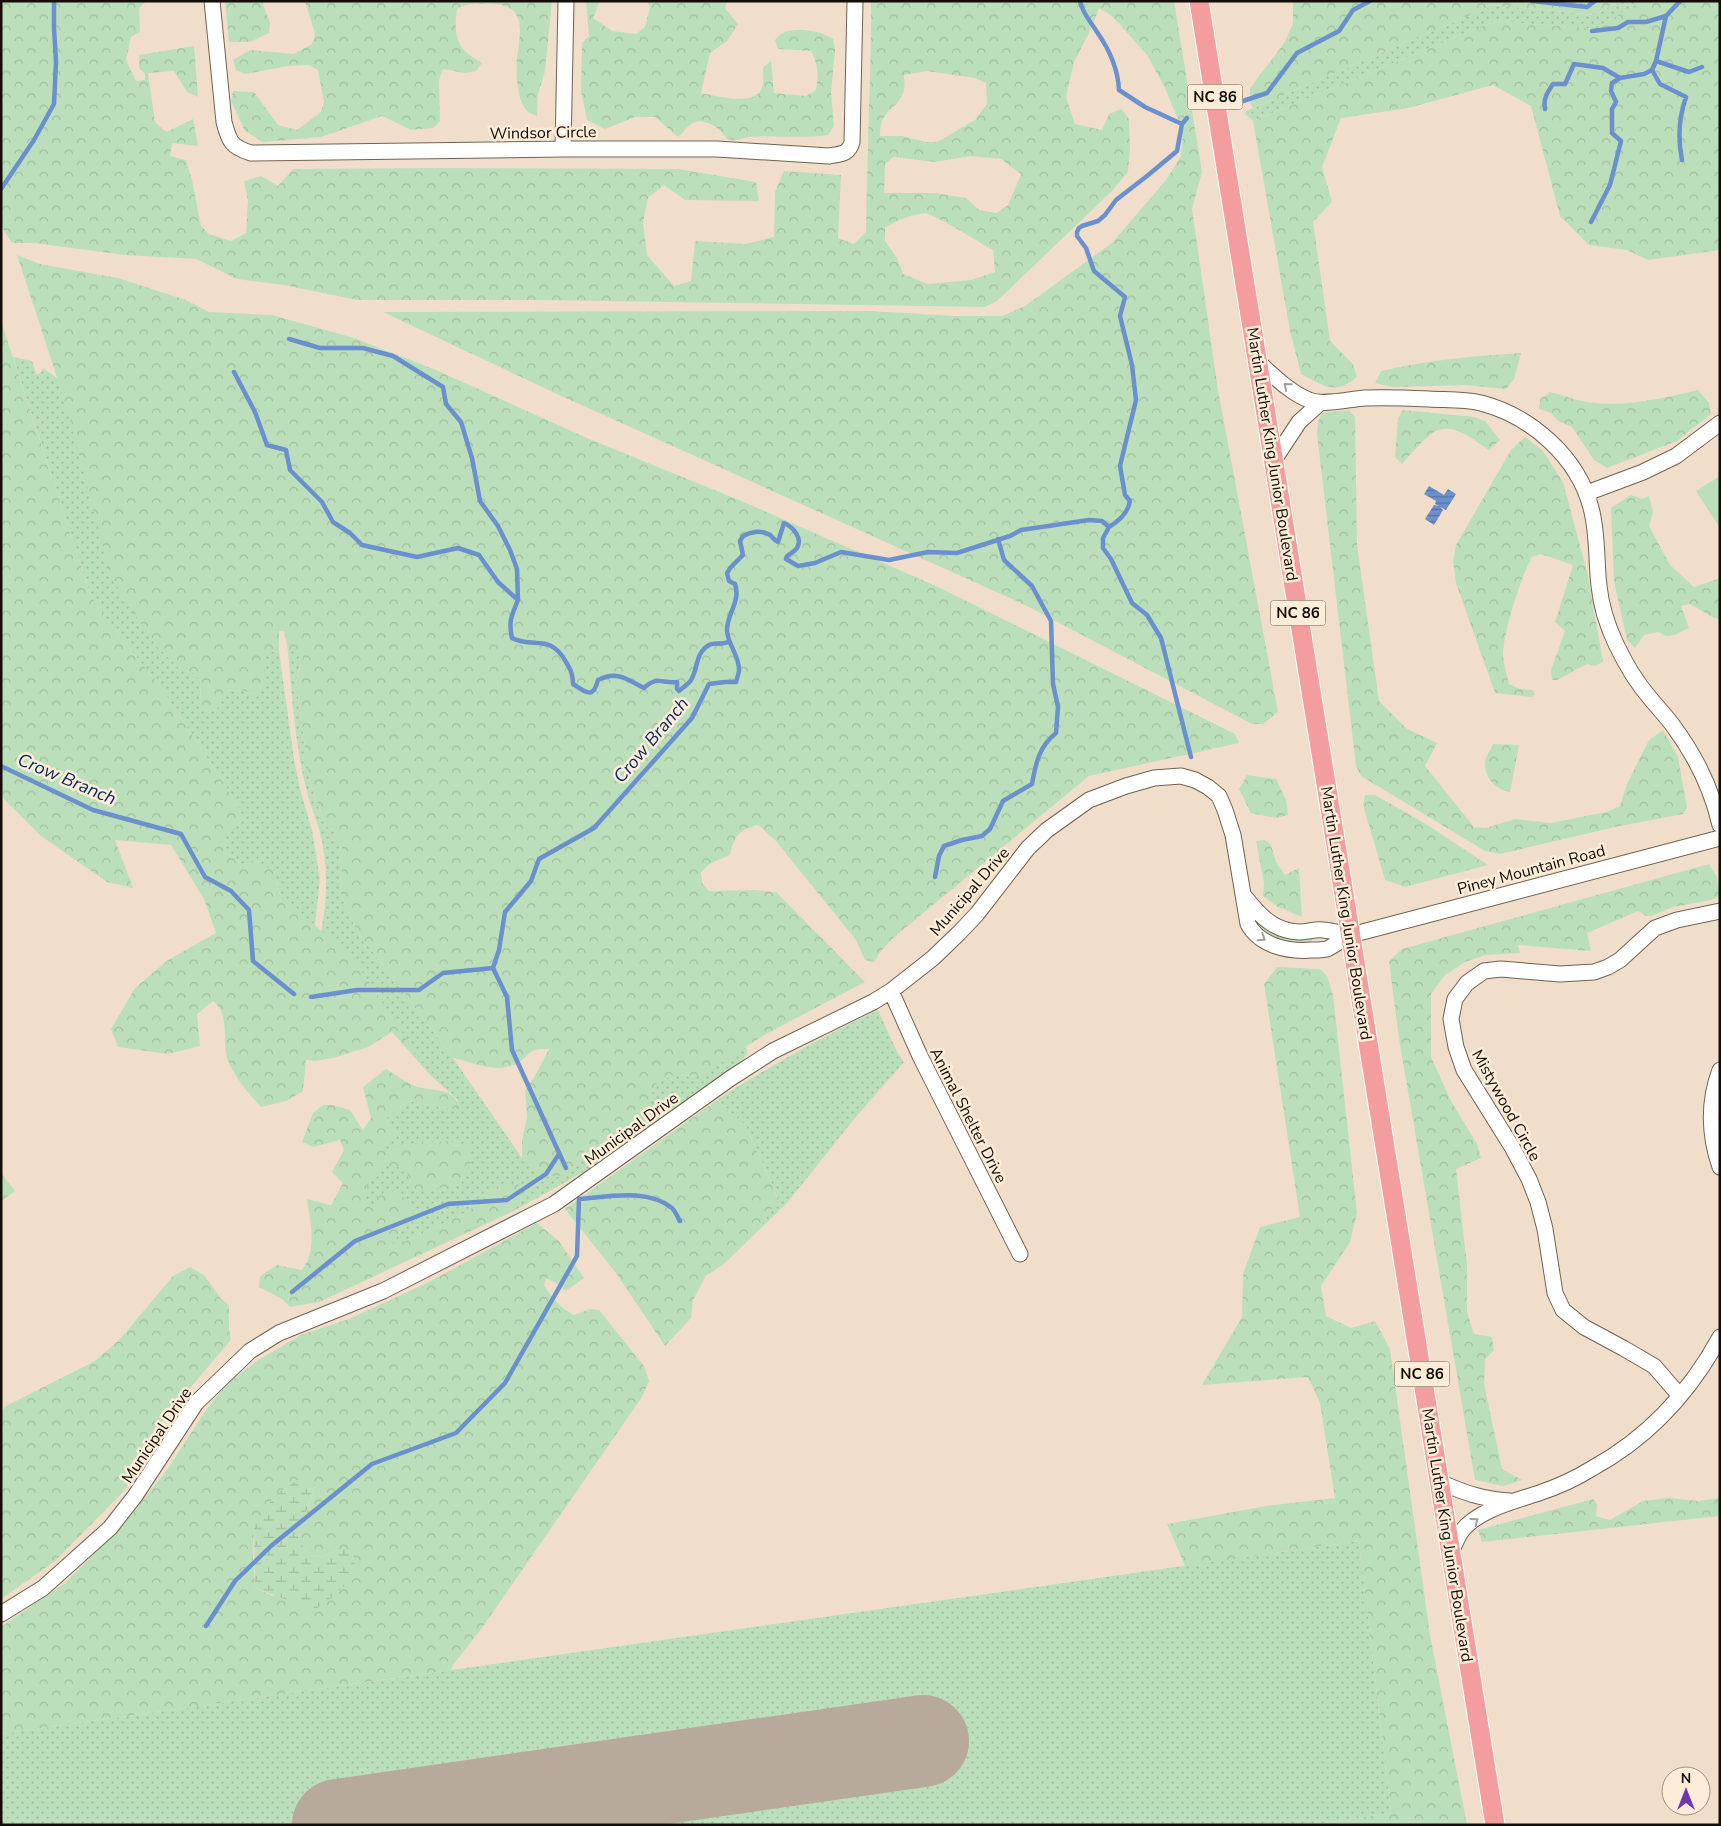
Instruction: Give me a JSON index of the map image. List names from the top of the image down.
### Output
{
  "streets": {
    "main road": ["NC 86", "Martin Luther King Junior Boulevard"],
    "street": [
      "Windsor Circle",
      "Piney Mountain Road",
      "Municipal Drive",
      "Mistywood Circle",
      "Animal Shelter Drive"
    ]
  },
  "crossings": [
    ["Martin Luther King Junior Boulevard", "Piney Mountain Road"],
    ["Martin Luther King Junior Boulevard", "Municipal Drive"],
    ["Piney Mountain Road", "Municipal Drive"],
    ["Municipal Drive", "Animal Shelter Drive"]
  ],
  "water": ["Crow Branch"],
  "north": "top"
}
